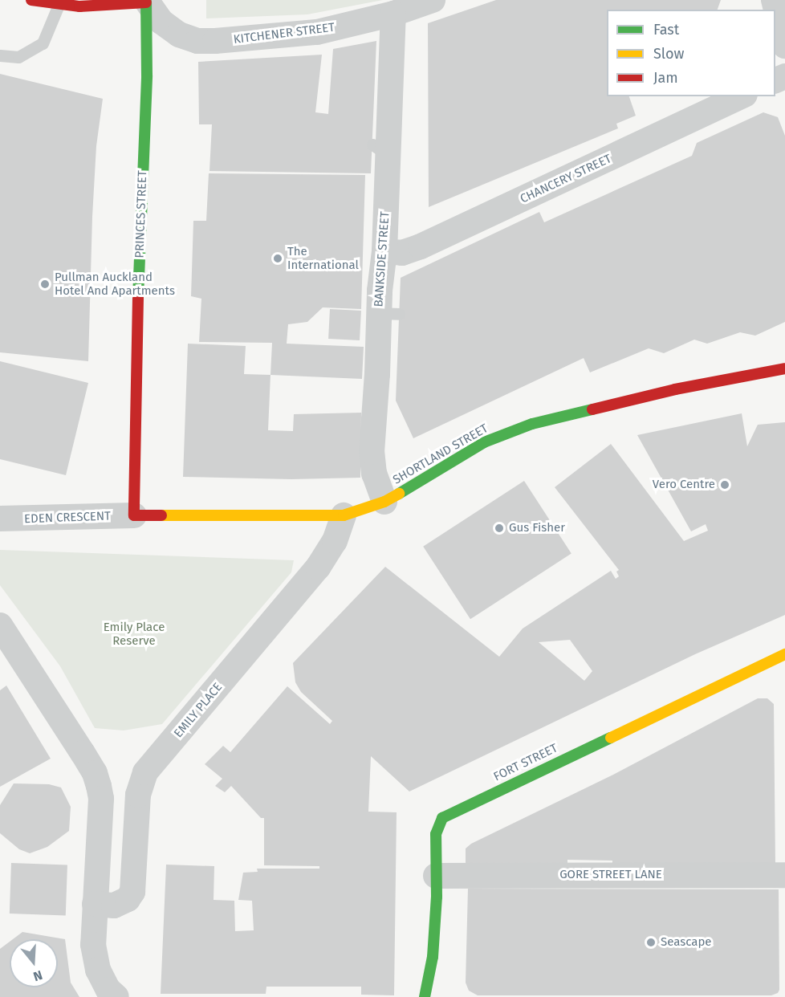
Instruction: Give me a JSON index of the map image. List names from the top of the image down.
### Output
{
  "streets": {
    "street": [
      "KITCHENER STREET",
      "CHANCERY STREET",
      "PRINCES STREET",
      "BANKSIDE STREET",
      "SHORTLAND STREET",
      "EDEN CRESCENT",
      "EMILY PLACE",
      "FORT STREET",
      "GORE STREET LANE"
    ]
  },
  "crossings": [
    ["KITCHENER STREET", "PRINCES STREET"],
    ["KITCHENER STREET", "BANKSIDE STREET"],
    ["CHANCERY STREET", "BANKSIDE STREET"],
    ["PRINCES STREET", "SHORTLAND STREET"],
    ["PRINCES STREET", "EDEN CRESCENT"],
    ["BANKSIDE STREET", "SHORTLAND STREET"],
    ["SHORTLAND STREET", "EDEN CRESCENT"],
    ["SHORTLAND STREET", "EMILY PLACE"],
    ["FORT STREET", "GORE STREET LANE"]
  ],
  "parks": ["Emily Place Reserve"],
  "places": [
    "The International",
    "Pullman Auckland Hotel And Apartments",
    "Vero Centre",
    "Gus Fisher",
    "Seascape"
  ],
  "legend": ["Fast", "Slow", "Jam"],
  "north": "bottom"
}
